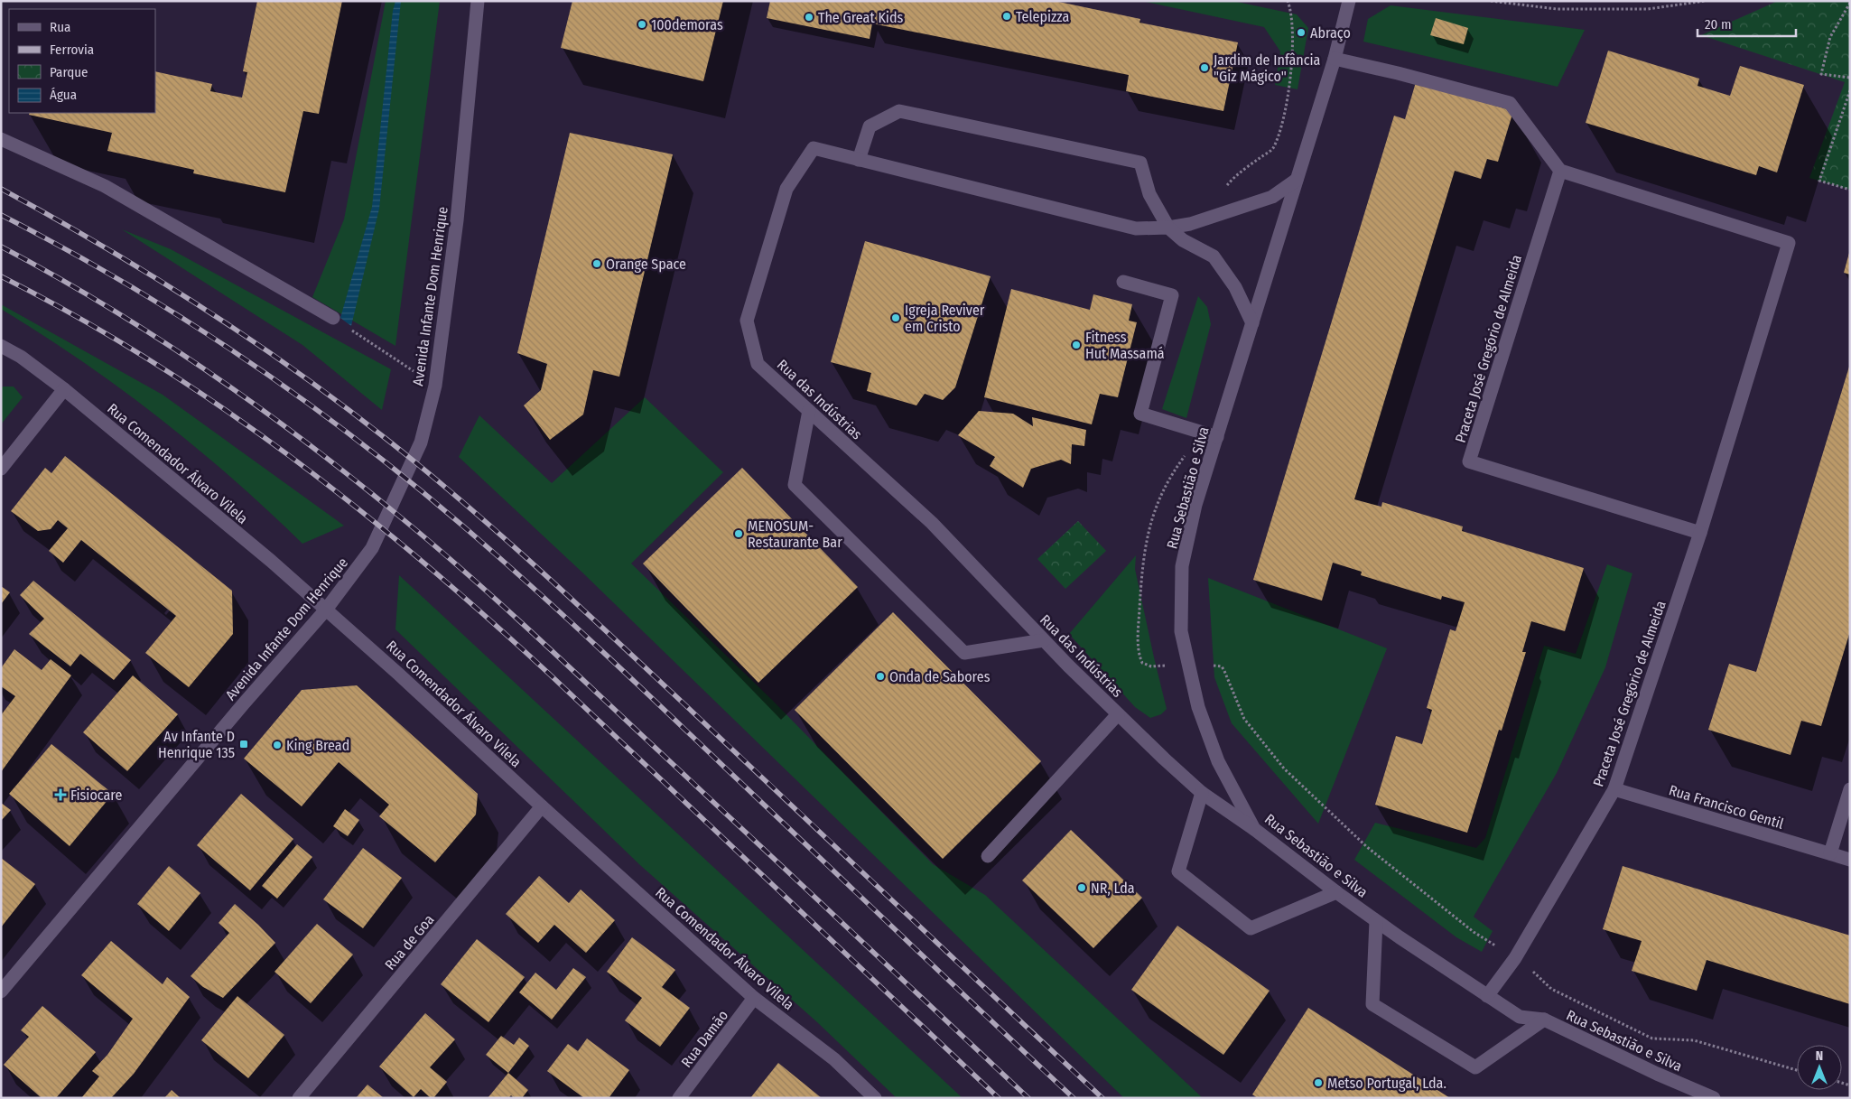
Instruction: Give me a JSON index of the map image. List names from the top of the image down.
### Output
{
  "streets": {
    "street": [
      "Avenida Infante Dom Henrique",
      "Praceta José Gregório de Almeida",
      "Rua das Indústrias",
      "Rua Comendador Álvaro Vilela",
      "Rua Sebastião e Silva",
      "Rua Francisco Gentil",
      "Rua de Goa",
      "Rua Damão"
    ]
  },
  "crossings": [
    ["Avenida Infante Dom Henrique", "Rua Comendador Álvaro Vilela"],
    ["Praceta José Gregório de Almeida", "Rua Sebastião e Silva"],
    ["Praceta José Gregório de Almeida", "Rua Francisco Gentil"],
    ["Rua das Indústrias", "Rua Sebastião e Silva"],
    ["Rua Comendador Álvaro Vilela", "Rua de Goa"],
    ["Rua Comendador Álvaro Vilela", "Rua Damão"]
  ],
  "places": {
    "other": [
      "Telepizza",
      "The Great Kids",
      "100demoras",
      "Abraço",
      "Jardim de Infância \"Giz Mágico\"",
      "Orange Space",
      "Igreja Reviver em Cristo",
      "Fitness Hut Massamá",
      "MENOSUM- Restaurante Bar",
      "Onda de Sabores",
      "King Bread",
      "NR, Lda",
      "Metso Portugal, Lda."
    ],
    "transit": ["Av Infante D Henrique 135"],
    "health": ["Fisiocare"]
  },
  "legend": [
    "Rua",
    "Ferrovia",
    "Parque",
    "Água"
  ],
  "scale_bar": "20 m",
  "north": "top"
}
